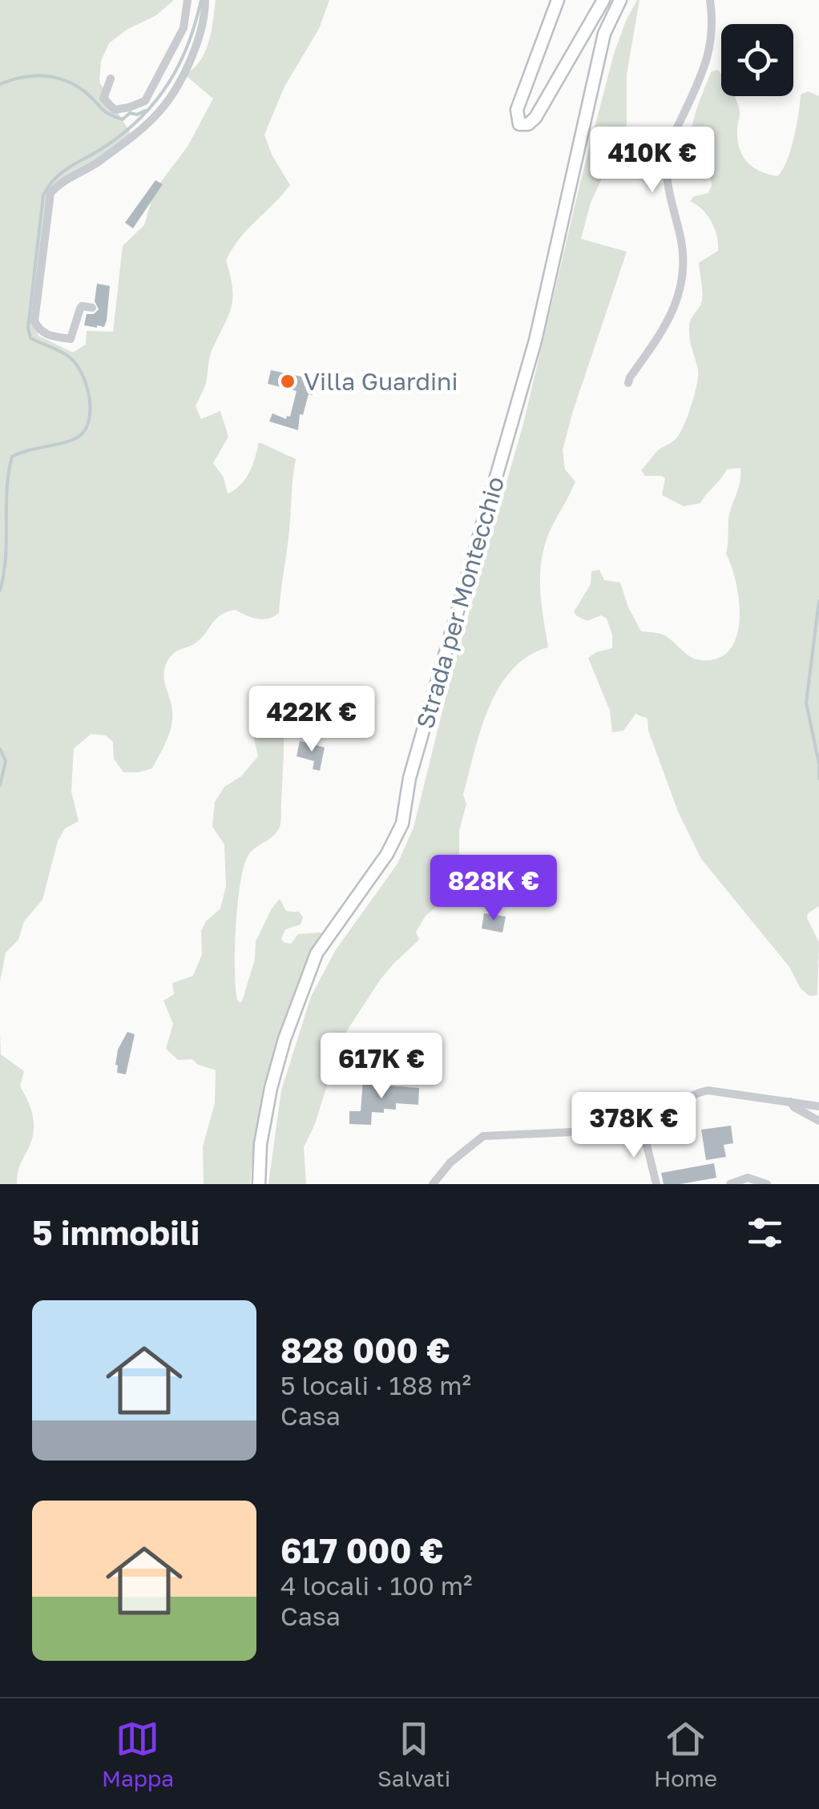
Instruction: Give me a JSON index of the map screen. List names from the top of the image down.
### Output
{
  "streets": {
    "street": ["Strada per Montecchio"]
  },
  "places": ["Villa Guardini"],
  "page": {
    "price": [
      "410K €",
      "422K €",
      "828K €",
      "617K €",
      "378K €"
    ],
    "heading": "5 immobili",
    "list": [
      {
        "name": "828 000 €",
        "note": "5 locali · 188 m² · Casa"
      },
      {
        "name": "617 000 €",
        "note": "4 locali · 100 m² · Casa"
      }
    ],
    "tabs": ["Mappa", "Salvati", "Home"]
  }
}
